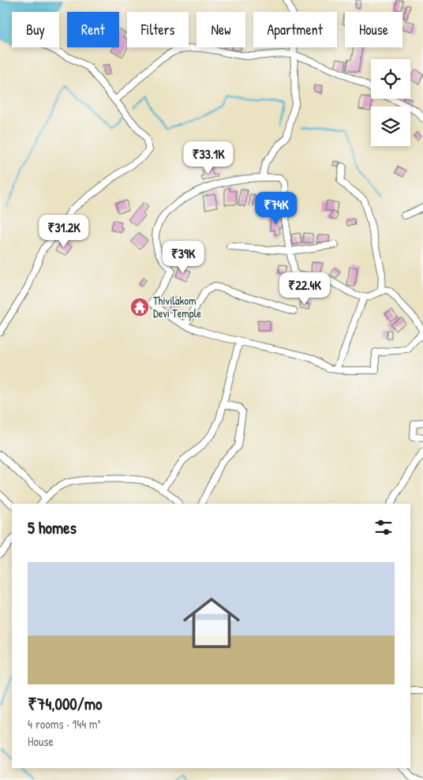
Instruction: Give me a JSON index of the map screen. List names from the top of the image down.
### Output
{
  "places": {
    "temple": ["Thivilakom Devi Temple"]
  },
  "page": {
    "chip": [
      "Buy",
      "Rent",
      "Filters",
      "New",
      "Apartment",
      "House"
    ],
    "price": [
      "₹33.1K",
      "₹74K",
      "₹31.2K",
      "₹39K",
      "₹22.4K"
    ],
    "heading": "5 homes",
    "list": [
      {
        "name": "₹74,000/mo",
        "note": "4 rooms · 144 m² · House"
      }
    ]
  }
}
